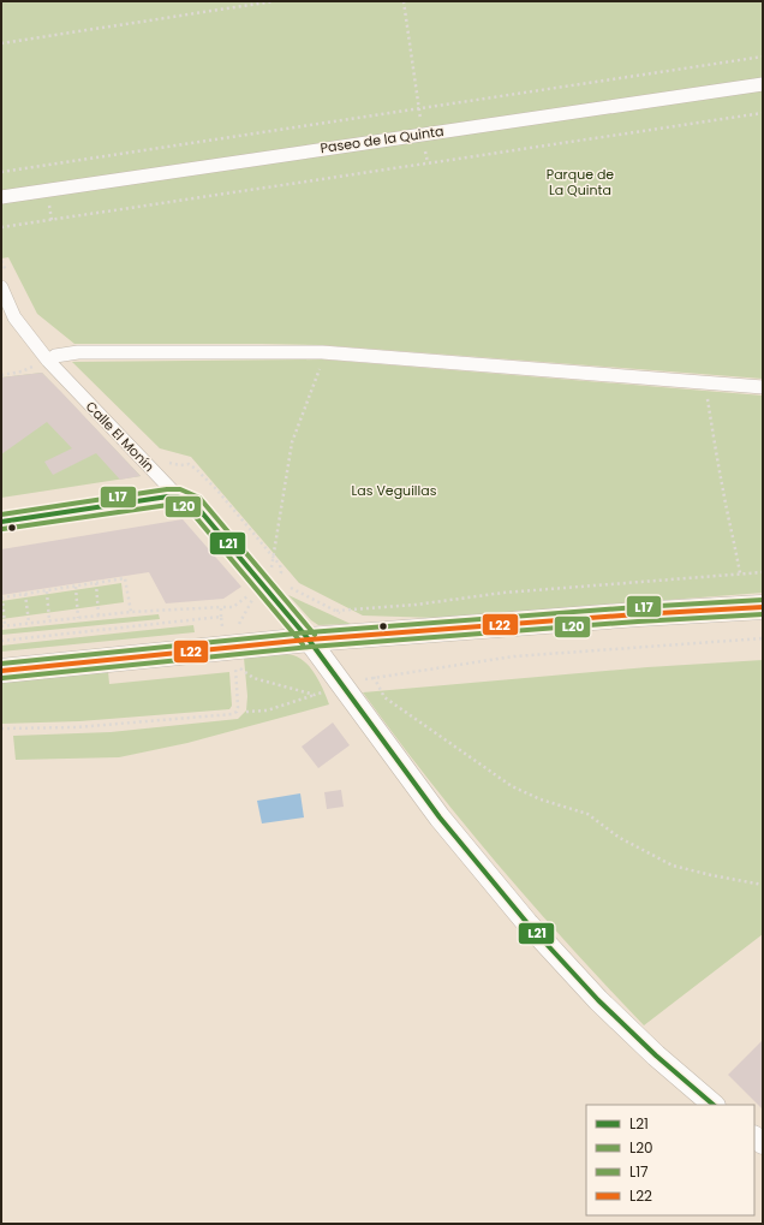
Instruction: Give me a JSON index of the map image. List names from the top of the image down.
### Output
{
  "streets": {
    "street": ["Paseo de la Quinta", "Calle El Monín"]
  },
  "parks": ["Parque de La Quinta", "Las Veguillas"],
  "lines": [
    "transit line L17",
    "transit line L21",
    "transit line L20",
    "transit line L22"
  ],
  "legend": [
    "L21",
    "L20",
    "L17",
    "L22"
  ]
}
